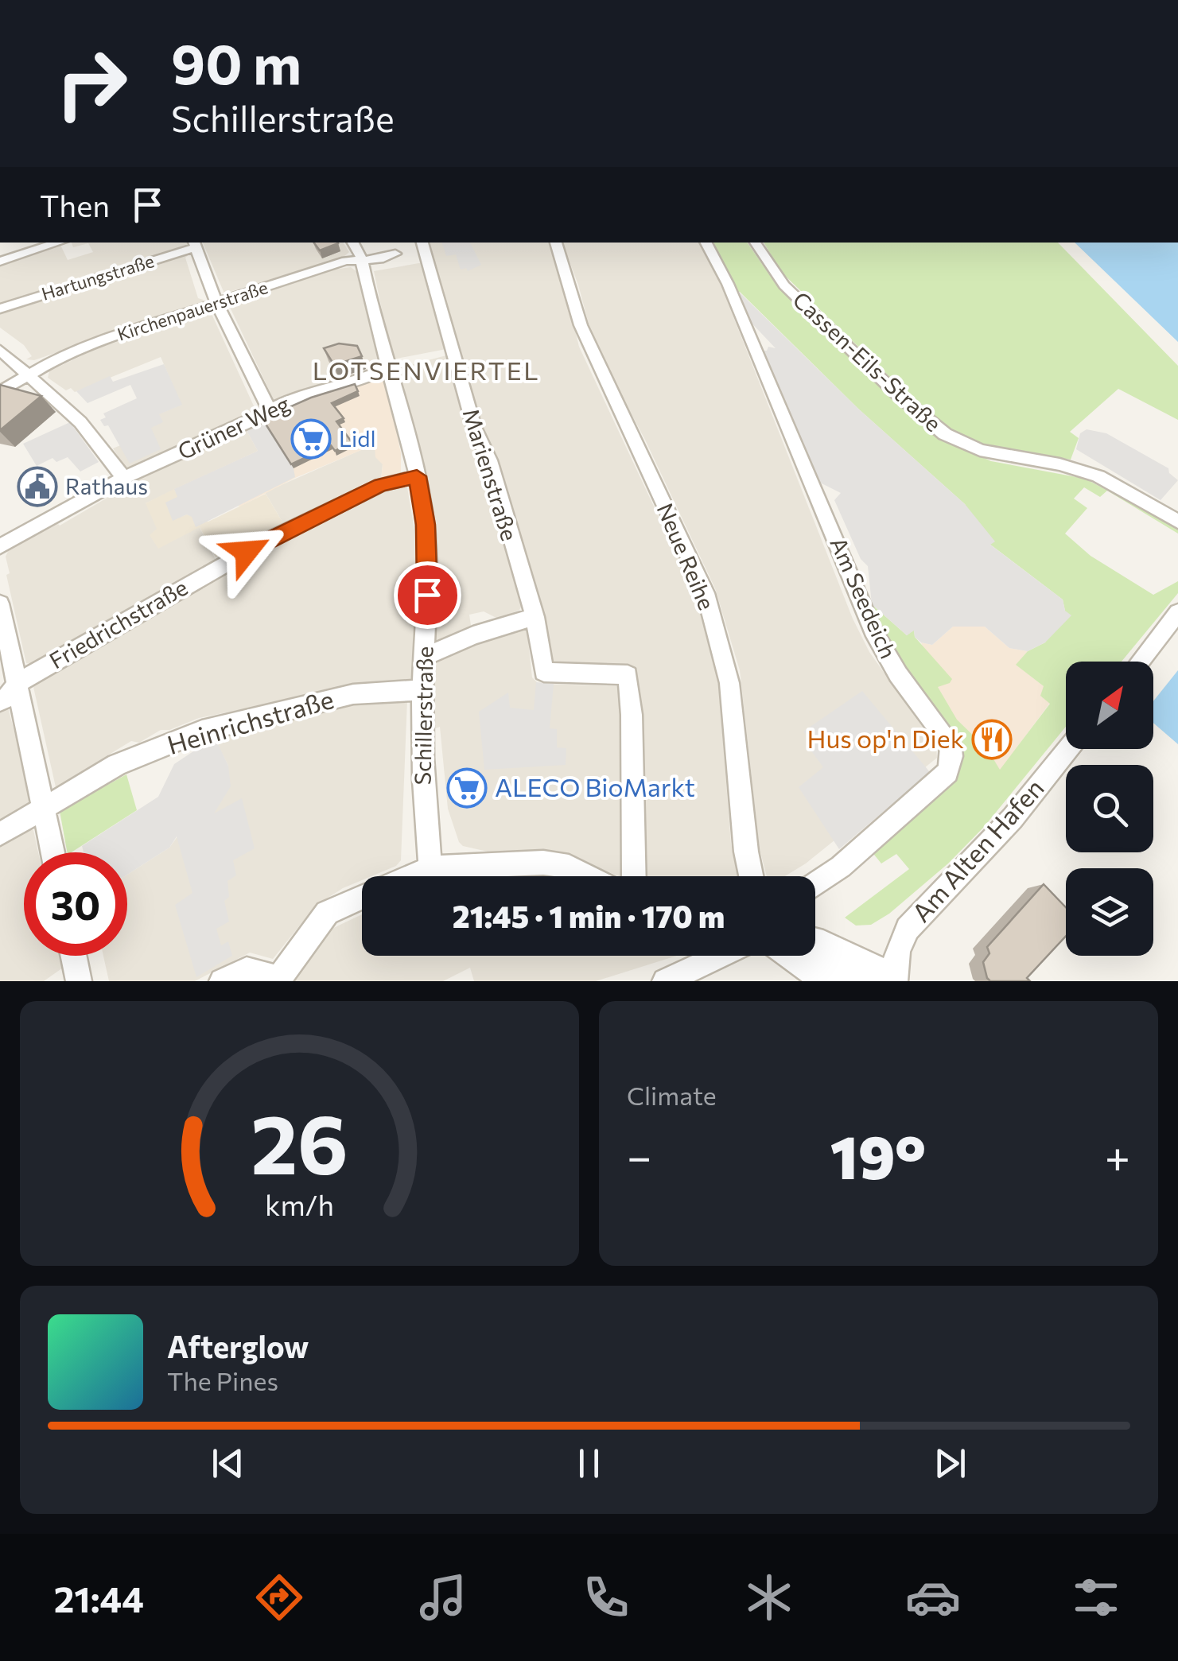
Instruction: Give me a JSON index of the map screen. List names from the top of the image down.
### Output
{
  "streets": {
    "street": [
      "Hartungstraße",
      "Kirchenpauerstraße",
      "Cassen-Eils-Straße",
      "Grüner Weg",
      "Marienstraße",
      "Neue Reihe",
      "Am Seedeich",
      "Friedrichstraße",
      "Schillerstraße",
      "Heinrichstraße",
      "Am Alten Hafen"
    ]
  },
  "crossings": [
    ["Kirchenpauerstraße", "Marienstraße"],
    ["Kirchenpauerstraße", "Schillerstraße"],
    ["Grüner Weg", "Schillerstraße"],
    ["Friedrichstraße", "Schillerstraße"],
    ["Schillerstraße", "Heinrichstraße"]
  ],
  "districts": ["LOTSENVIERTEL"],
  "places": {
    "supermarket": ["Lidl", "ALECO BioMarkt"],
    "public building": ["Rathaus"],
    "restaurant": ["Hus op'n Diek"]
  },
  "north": "top right",
  "page": {
    "turn": ["90 m", "Schillerstraße"],
    "then": "Then",
    "limit": "30",
    "trip": "21:45 · 1 min · 170 m",
    "tile": "Climate",
    "heat": ["−", "19°", "+"],
    "song": ["Afterglow", "The Pines"],
    "tabs": "21:44",
    "gauge": ["26", "km/h"]
  }
}
